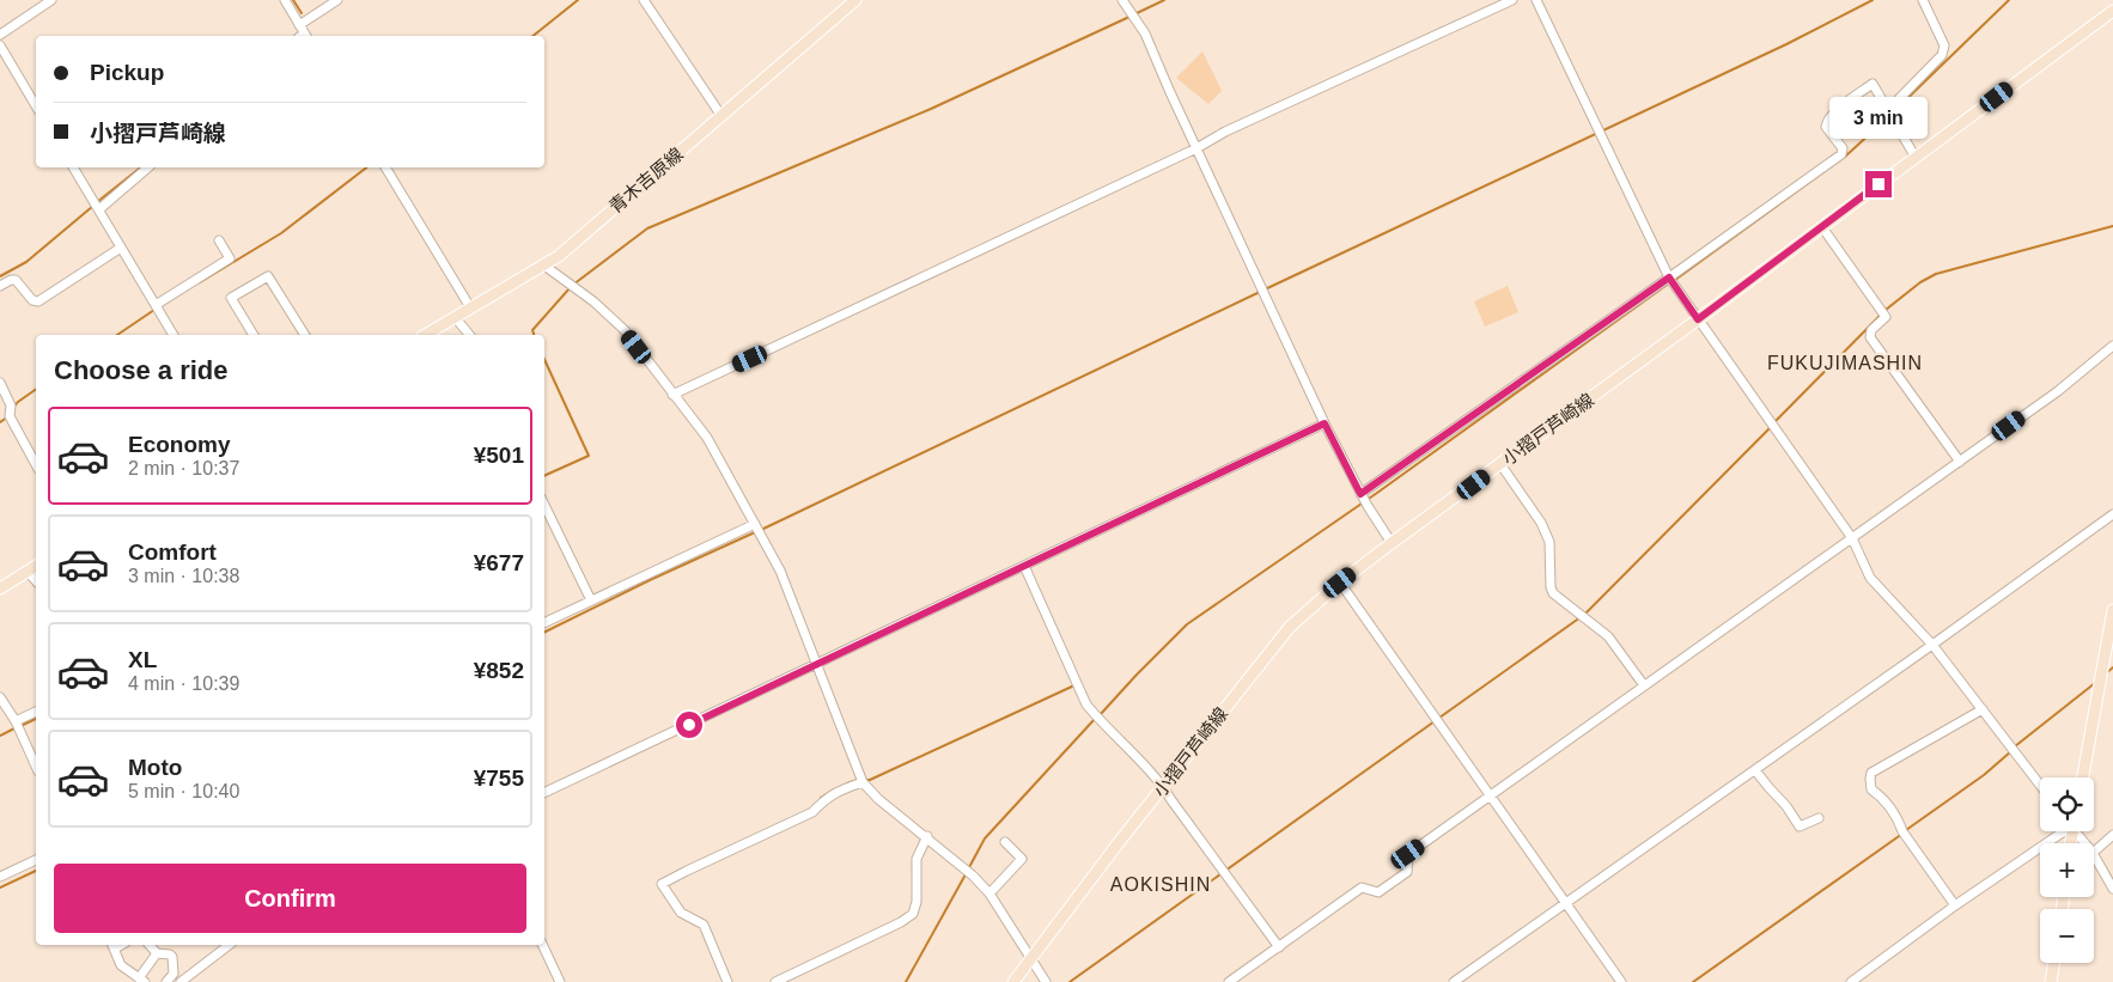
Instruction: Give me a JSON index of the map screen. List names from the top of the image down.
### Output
{
  "streets": {
    "main road": ["青木吉原線", "小摺戸芦崎線"]
  },
  "districts": ["FUKUJIMASHIN", "AOKISHIN"],
  "page": {
    "banner": ["Pickup", "小摺戸芦崎線"],
    "bubble": "3 min",
    "heading": "Choose a ride",
    "list": [
      {
        "name": "Economy",
        "note": "2 min · 10:37",
        "value": "¥501"
      },
      {
        "name": "Comfort",
        "note": "3 min · 10:38",
        "value": "¥677"
      },
      {
        "name": "XL",
        "note": "4 min · 10:39",
        "value": "¥852"
      },
      {
        "name": "Moto",
        "note": "5 min · 10:40",
        "value": "¥755"
      }
    ],
    "map_buttons": ["+", "−"],
    "buttons": "Confirm"
  }
}
